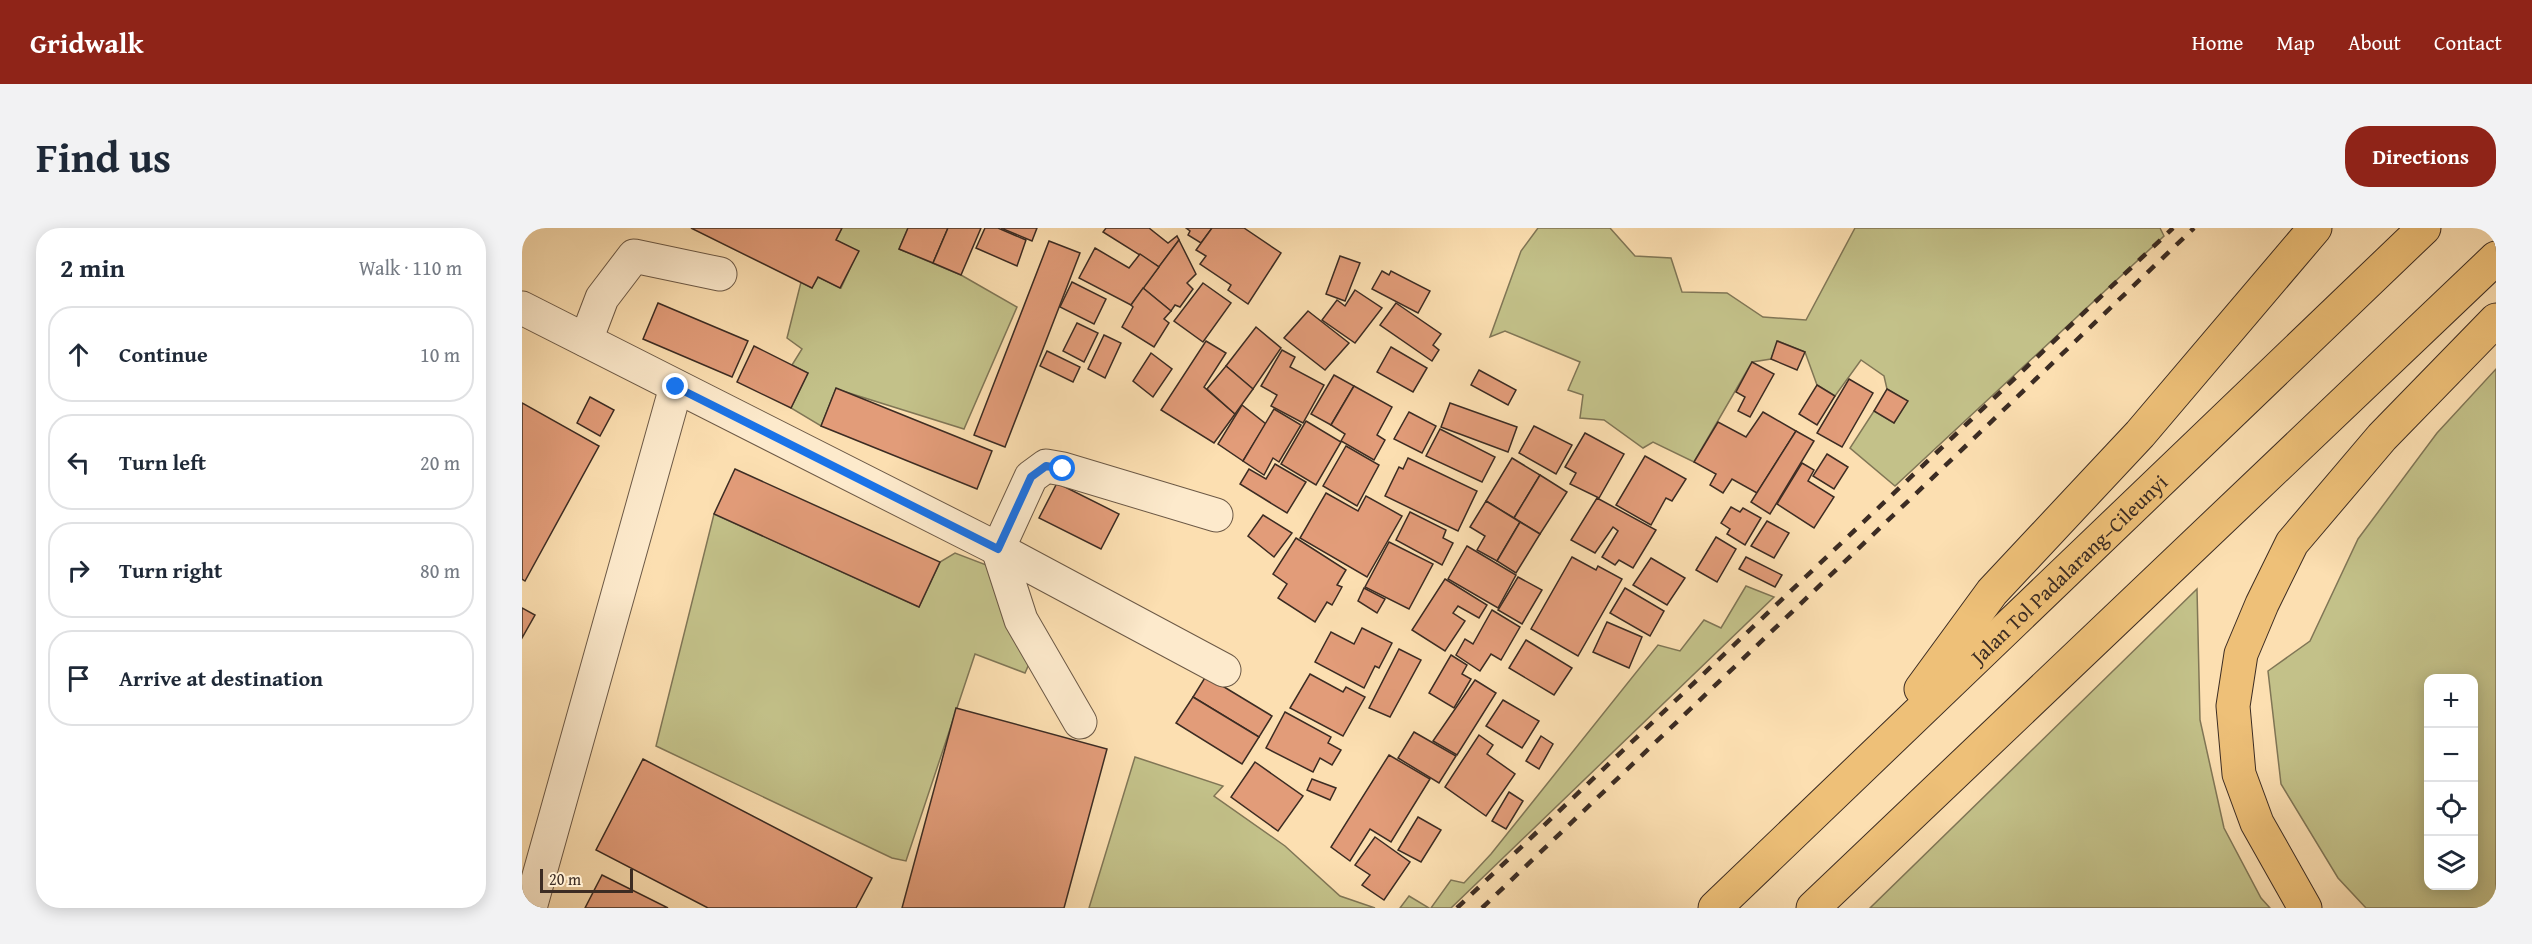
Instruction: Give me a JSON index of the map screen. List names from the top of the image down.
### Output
{
  "streets": {
    "highway": ["Jalan Tol Padalarang–Cileunyi"]
  },
  "scale_bar": "20 m",
  "page": {
    "header": "Gridwalk",
    "nav": [
      "Home",
      "Map",
      "About",
      "Contact"
    ],
    "title": "Find us",
    "buttons": "Directions",
    "heading": ["2 min", "Walk · 110 m"],
    "list": [
      ["Continue", "10 m"],
      ["Turn left", "20 m"],
      ["Turn right", "80 m"],
      "Arrive at destination"
    ],
    "map_buttons": ["+", "−"],
    "scale": "20 m"
  }
}
